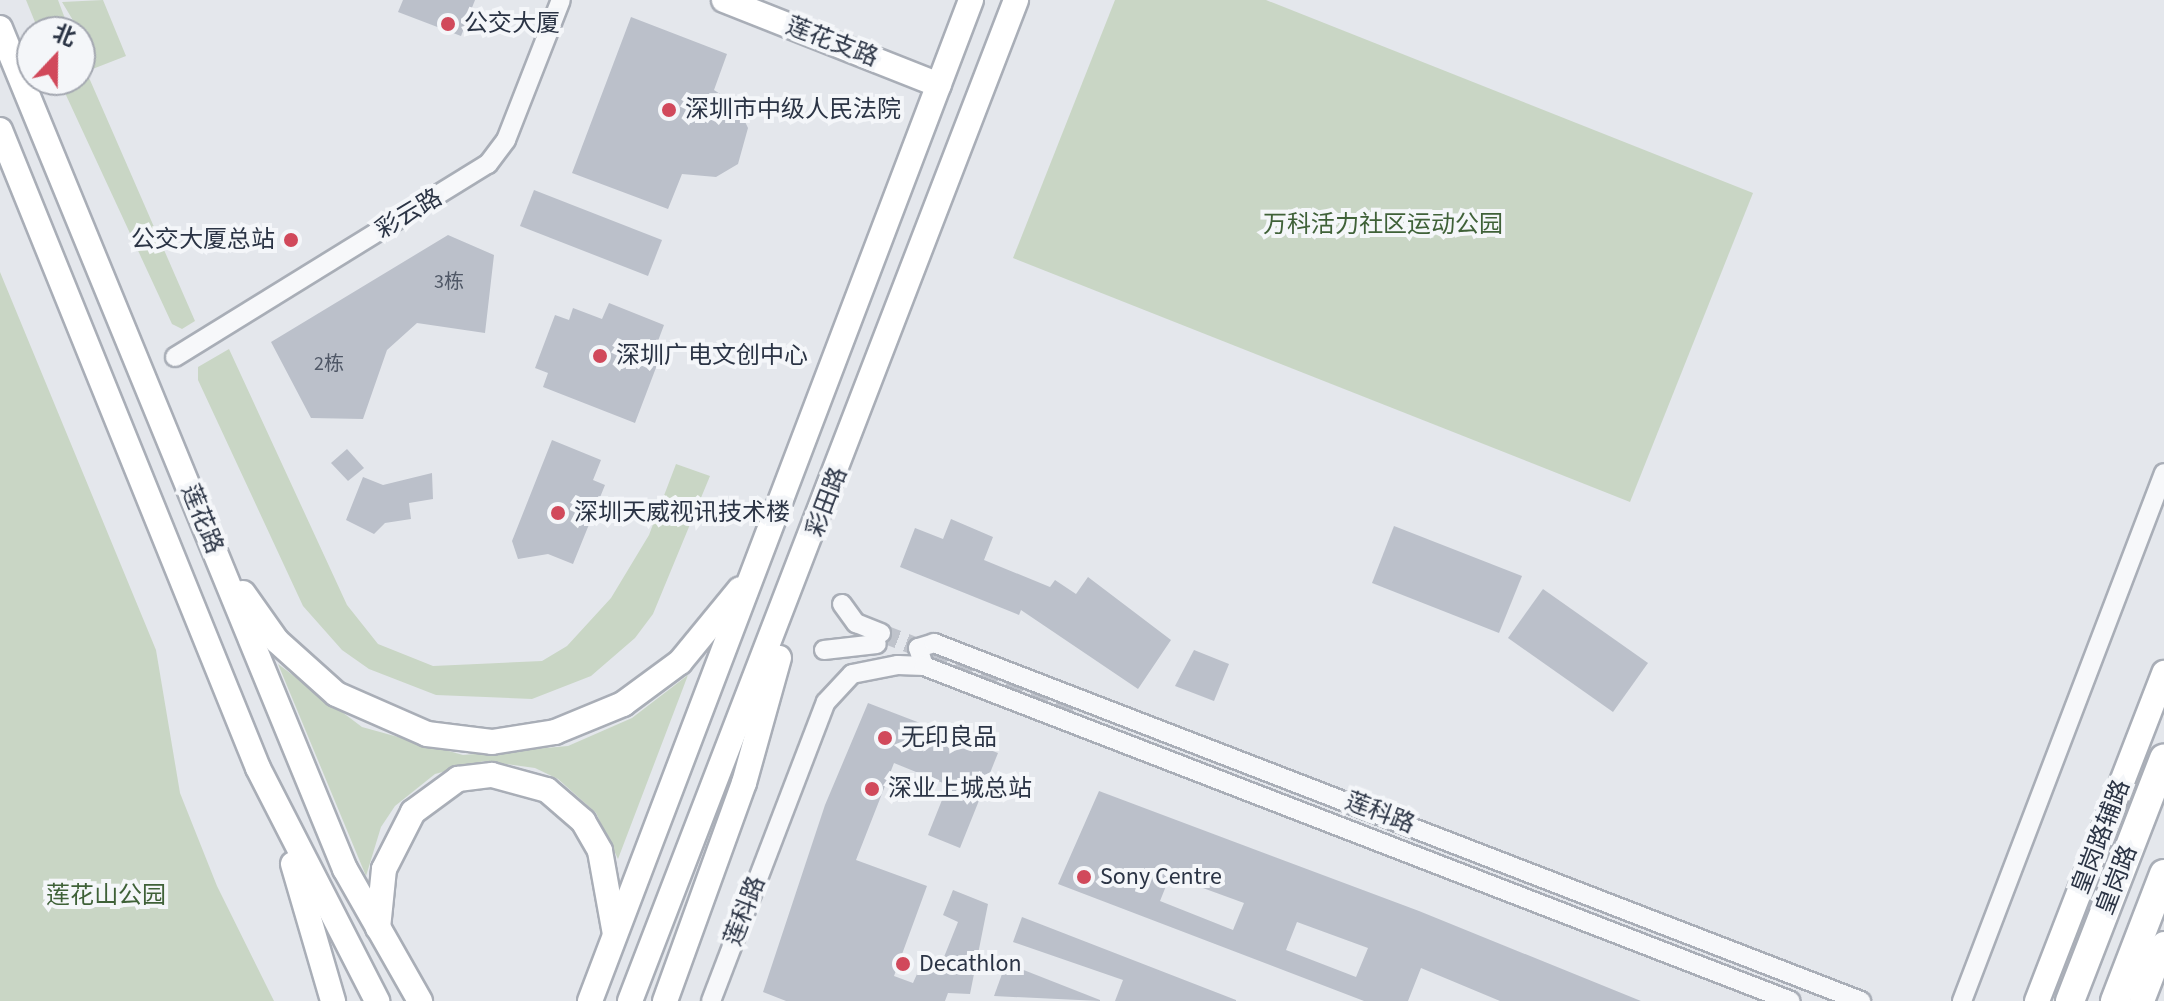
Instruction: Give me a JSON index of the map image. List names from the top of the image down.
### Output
{
  "streets": {
    "highway": ["皇岗路"],
    "main road": [
      "莲花支路",
      "彩田路",
      "莲花路",
      "皇岗路辅路"
    ],
    "street": ["彩云路", "莲科路"]
  },
  "crossings": [
    ["莲花支路", "彩田路"]
  ],
  "parks": ["万科活力社区运动公园", "莲花山公园"],
  "places": [
    "公交大厦",
    "深圳市中级人民法院",
    "公交大厦总站",
    "深圳广电文创中心",
    "深圳天威视讯技术楼",
    "无印良品",
    "深业上城总站",
    "Sony Centre",
    "Decathlon"
  ],
  "house_numbers": ["3栋", "2栋"],
  "north": "top"
}
